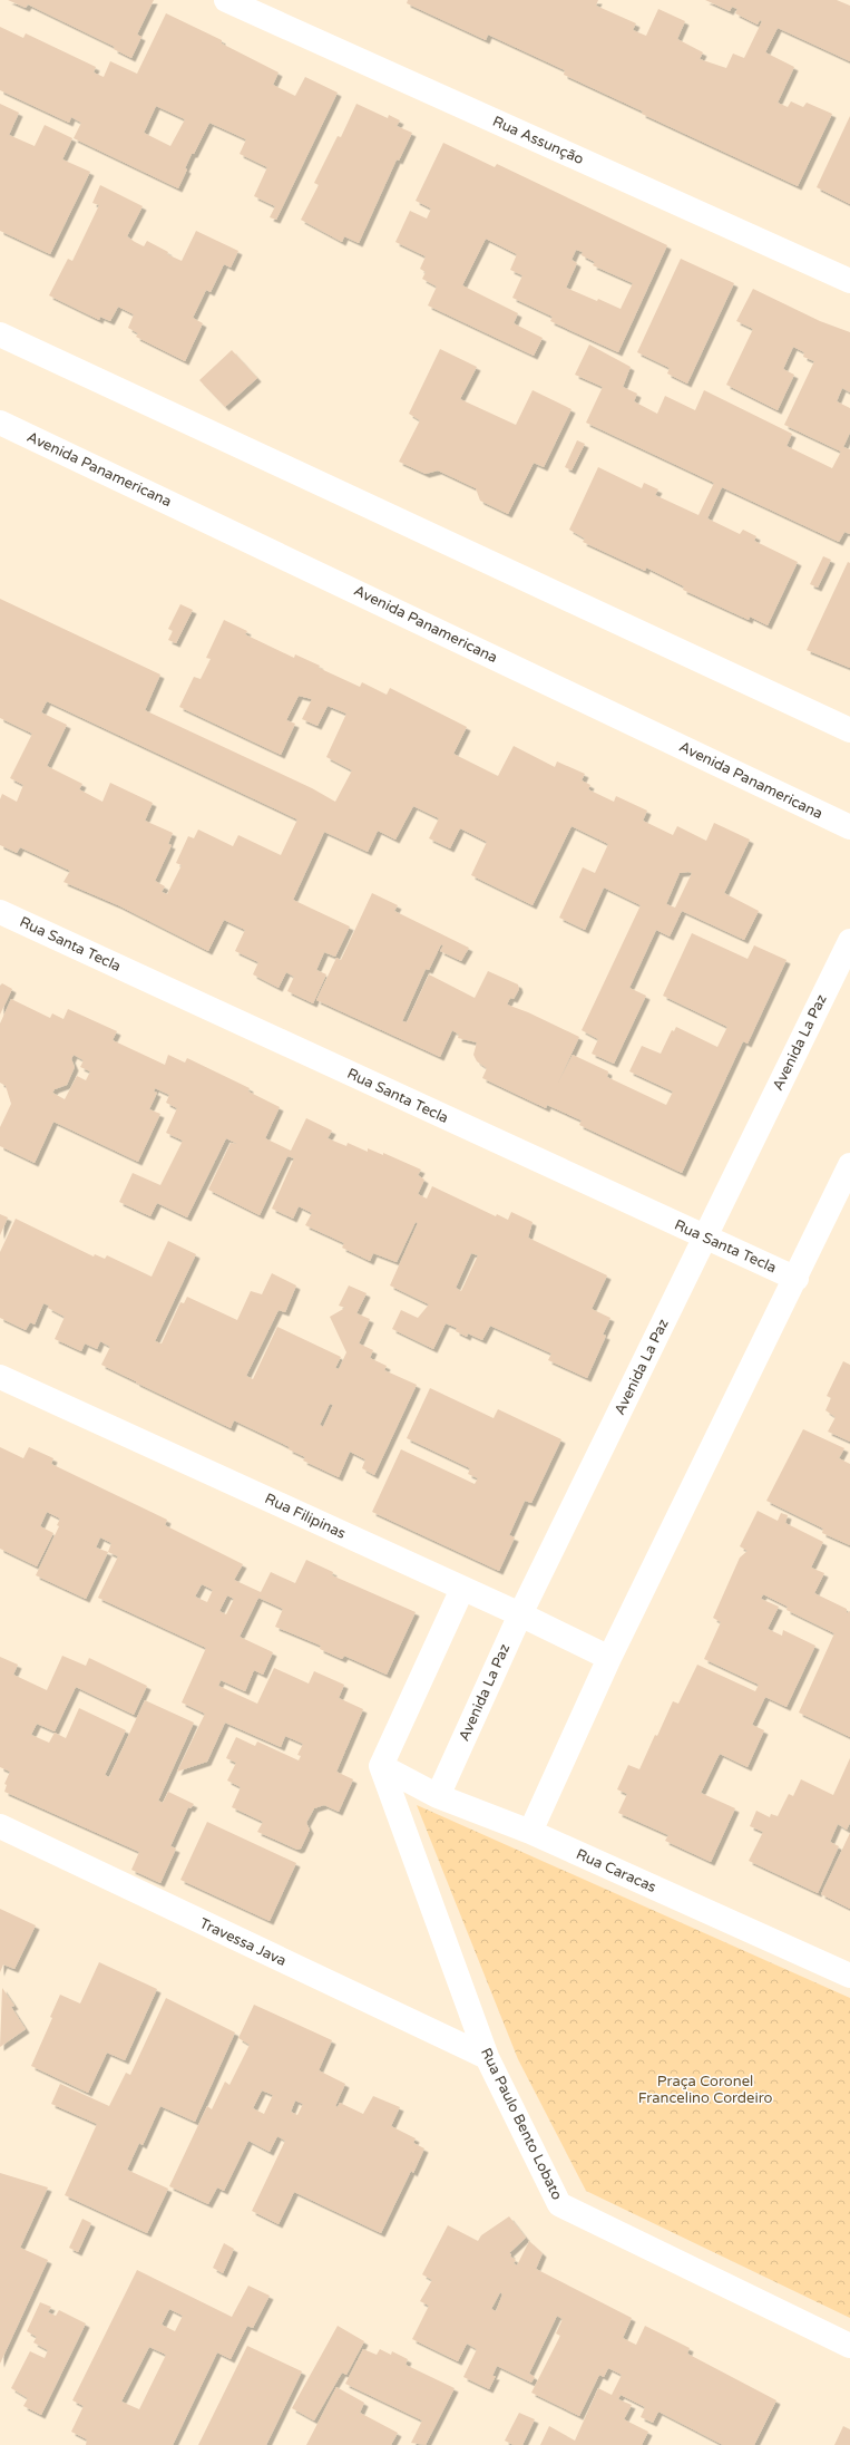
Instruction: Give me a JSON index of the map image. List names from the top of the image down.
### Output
{
  "streets": {
    "street": [
      "Rua Assunção",
      "Avenida Panamericana",
      "Rua Santa Tecla",
      "Avenida La Paz",
      "Rua Filipinas",
      "Rua Caracas",
      "Travessa Java",
      "Rua Paulo Bento Lobato"
    ]
  },
  "crossings": [
    ["Rua Santa Tecla", "Avenida La Paz"],
    ["Avenida La Paz", "Rua Filipinas"],
    ["Avenida La Paz", "Rua Caracas"],
    ["Rua Caracas", "Rua Paulo Bento Lobato"],
    ["Travessa Java", "Rua Paulo Bento Lobato"]
  ],
  "parks": ["Praça Coronel Francelino Cordeiro"]
}
